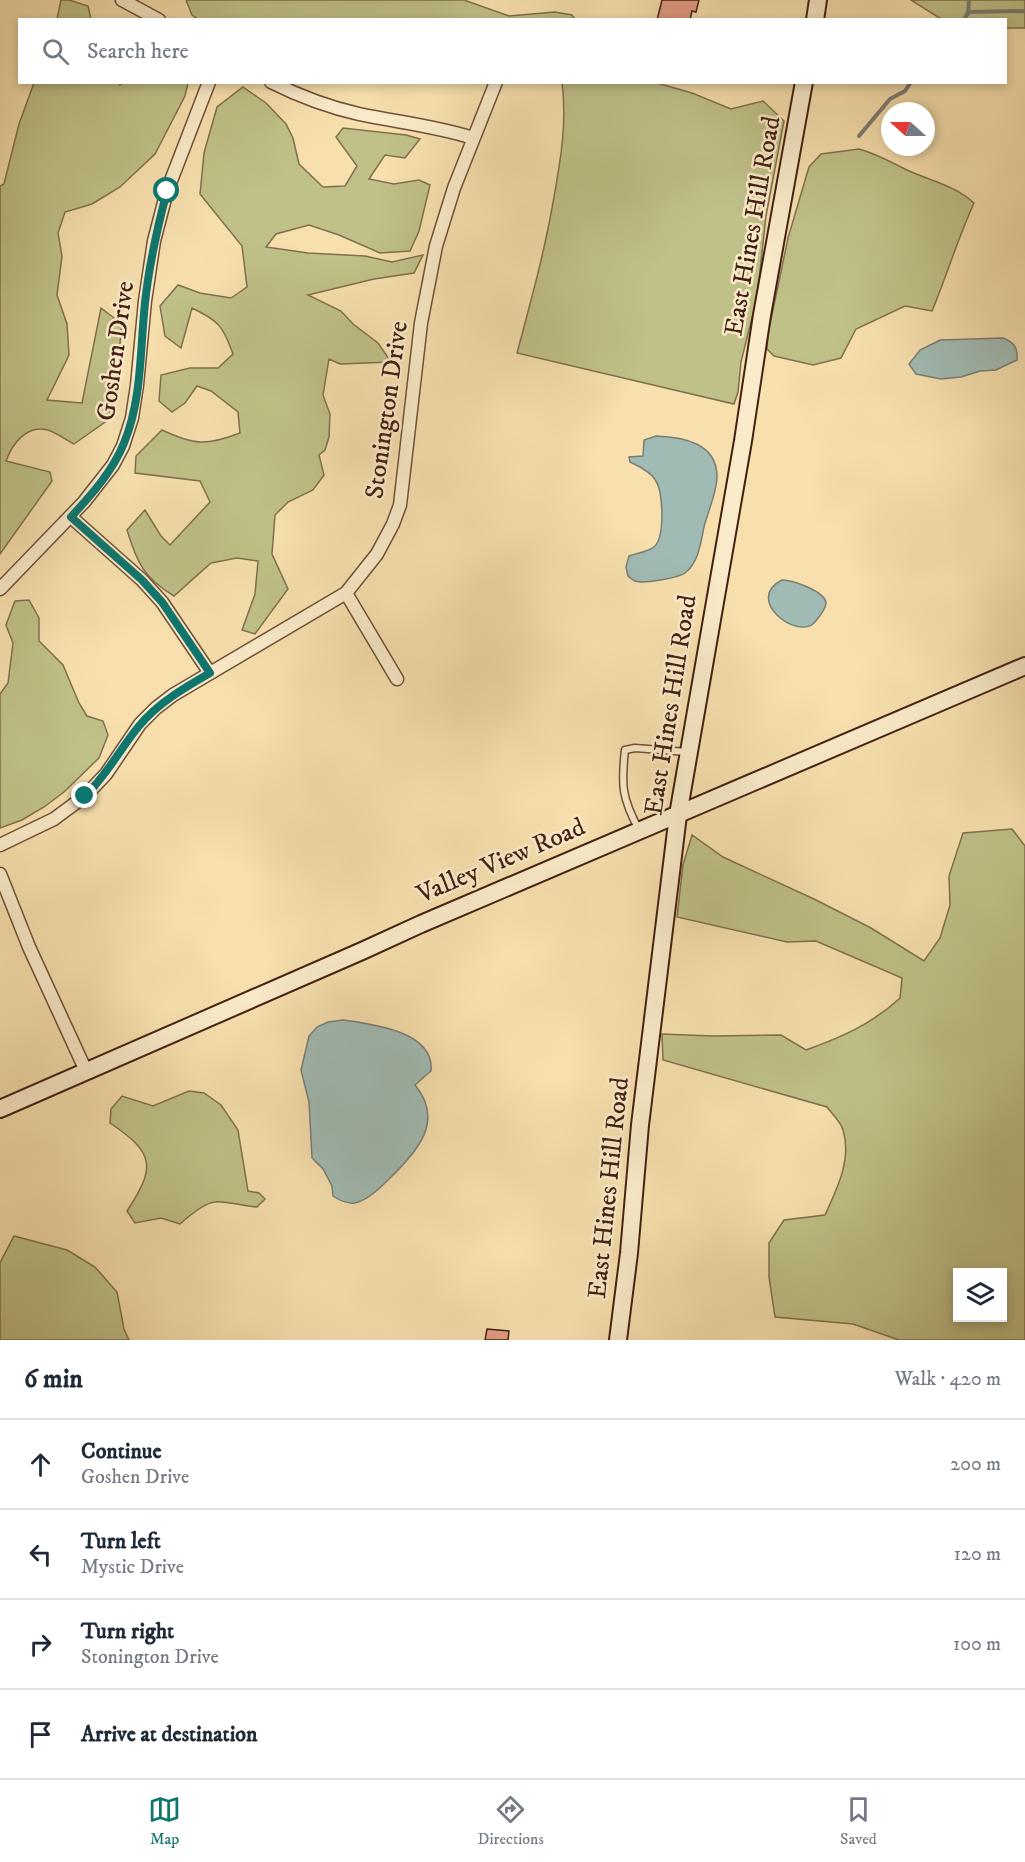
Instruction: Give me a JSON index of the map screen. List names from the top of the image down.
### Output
{
  "streets": {
    "street": [
      "East Hines Hill Road",
      "Goshen Drive",
      "Stonington Drive",
      "Valley View Road"
    ]
  },
  "crossings": [
    ["East Hines Hill Road", "Valley View Road"]
  ],
  "north": "left",
  "page": {
    "search": "Search here",
    "heading": ["6 min", "Walk · 420 m"],
    "list": [
      ["Continue", "Goshen Drive", "200 m"],
      ["Turn left", "Mystic Drive", "120 m"],
      ["Turn right", "Stonington Drive", "100 m"],
      "Arrive at destination"
    ],
    "nav": ["Map", "Directions", "Saved"]
  }
}
